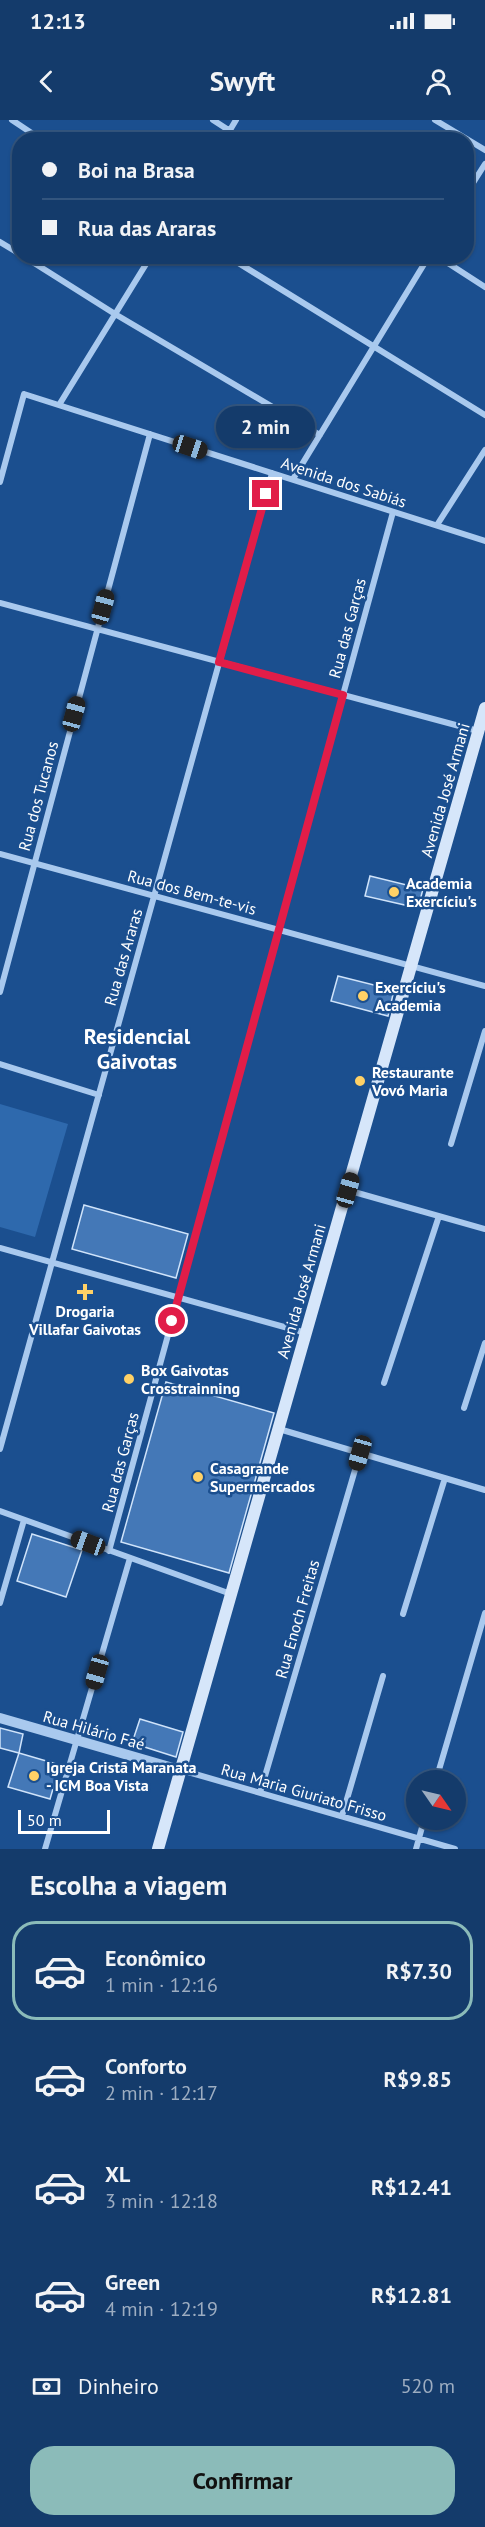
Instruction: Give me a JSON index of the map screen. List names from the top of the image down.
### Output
{
  "streets": {
    "main road": ["Avenida José Armani"],
    "street": [
      "Avenida dos Sabiás",
      "Rua das Garças",
      "Rua dos Tucanos",
      "Rua dos Bem-te-vis",
      "Rua das Araras",
      "Rua Enoch Freitas",
      "Rua Hilário Faé",
      "Rua Maria Giuriato Frisso"
    ]
  },
  "crossings": [
    ["Avenida dos Sabiás", "Rua das Garças"],
    ["Avenida dos Sabiás", "Rua dos Tucanos"],
    ["Avenida dos Sabiás", "Rua das Araras"],
    ["Rua das Garças", "Rua dos Bem-te-vis"],
    ["Avenida José Armani", "Rua dos Bem-te-vis"],
    ["Avenida José Armani", "Rua Hilário Faé"],
    ["Avenida José Armani", "Rua Maria Giuriato Frisso"],
    ["Rua dos Tucanos", "Rua dos Bem-te-vis"],
    ["Rua dos Bem-te-vis", "Rua das Araras"],
    ["Rua Enoch Freitas", "Rua Maria Giuriato Frisso"],
    ["Rua Hilário Faé", "Rua Maria Giuriato Frisso"]
  ],
  "districts": ["Residencial Gaivotas"],
  "places": {
    "other": [
      "Academia Exercíciu's",
      "Exercíciu's Academia",
      "Restaurante Vovó Maria",
      "Box Gaivotas Crosstrainning",
      "Casagrande Supermercados",
      "Igreja Cristã Maranata - ICM Boa Vista"
    ],
    "health": ["Drogaria Villafar Gaivotas"]
  },
  "scale_bar": "50 m",
  "north": "bottom right",
  "page": {
    "status": "12:13",
    "header": "Swyft",
    "banner": ["Boi na Brasa", "Rua das Araras"],
    "bubble": "2 min",
    "scale": "50 m",
    "heading": "Escolha a viagem",
    "list": [
      {
        "name": "Econômico",
        "note": "1 min · 12:16",
        "value": "R$7.30"
      },
      {
        "name": "Conforto",
        "note": "2 min · 12:17",
        "value": "R$9.85"
      },
      {
        "name": "XL",
        "note": "3 min · 12:18",
        "value": "R$12.41"
      },
      {
        "name": "Green",
        "note": "4 min · 12:19",
        "value": "R$12.81"
      }
    ],
    "pay": ["Dinheiro", "520 m"],
    "buttons": "Confirmar"
  }
}
